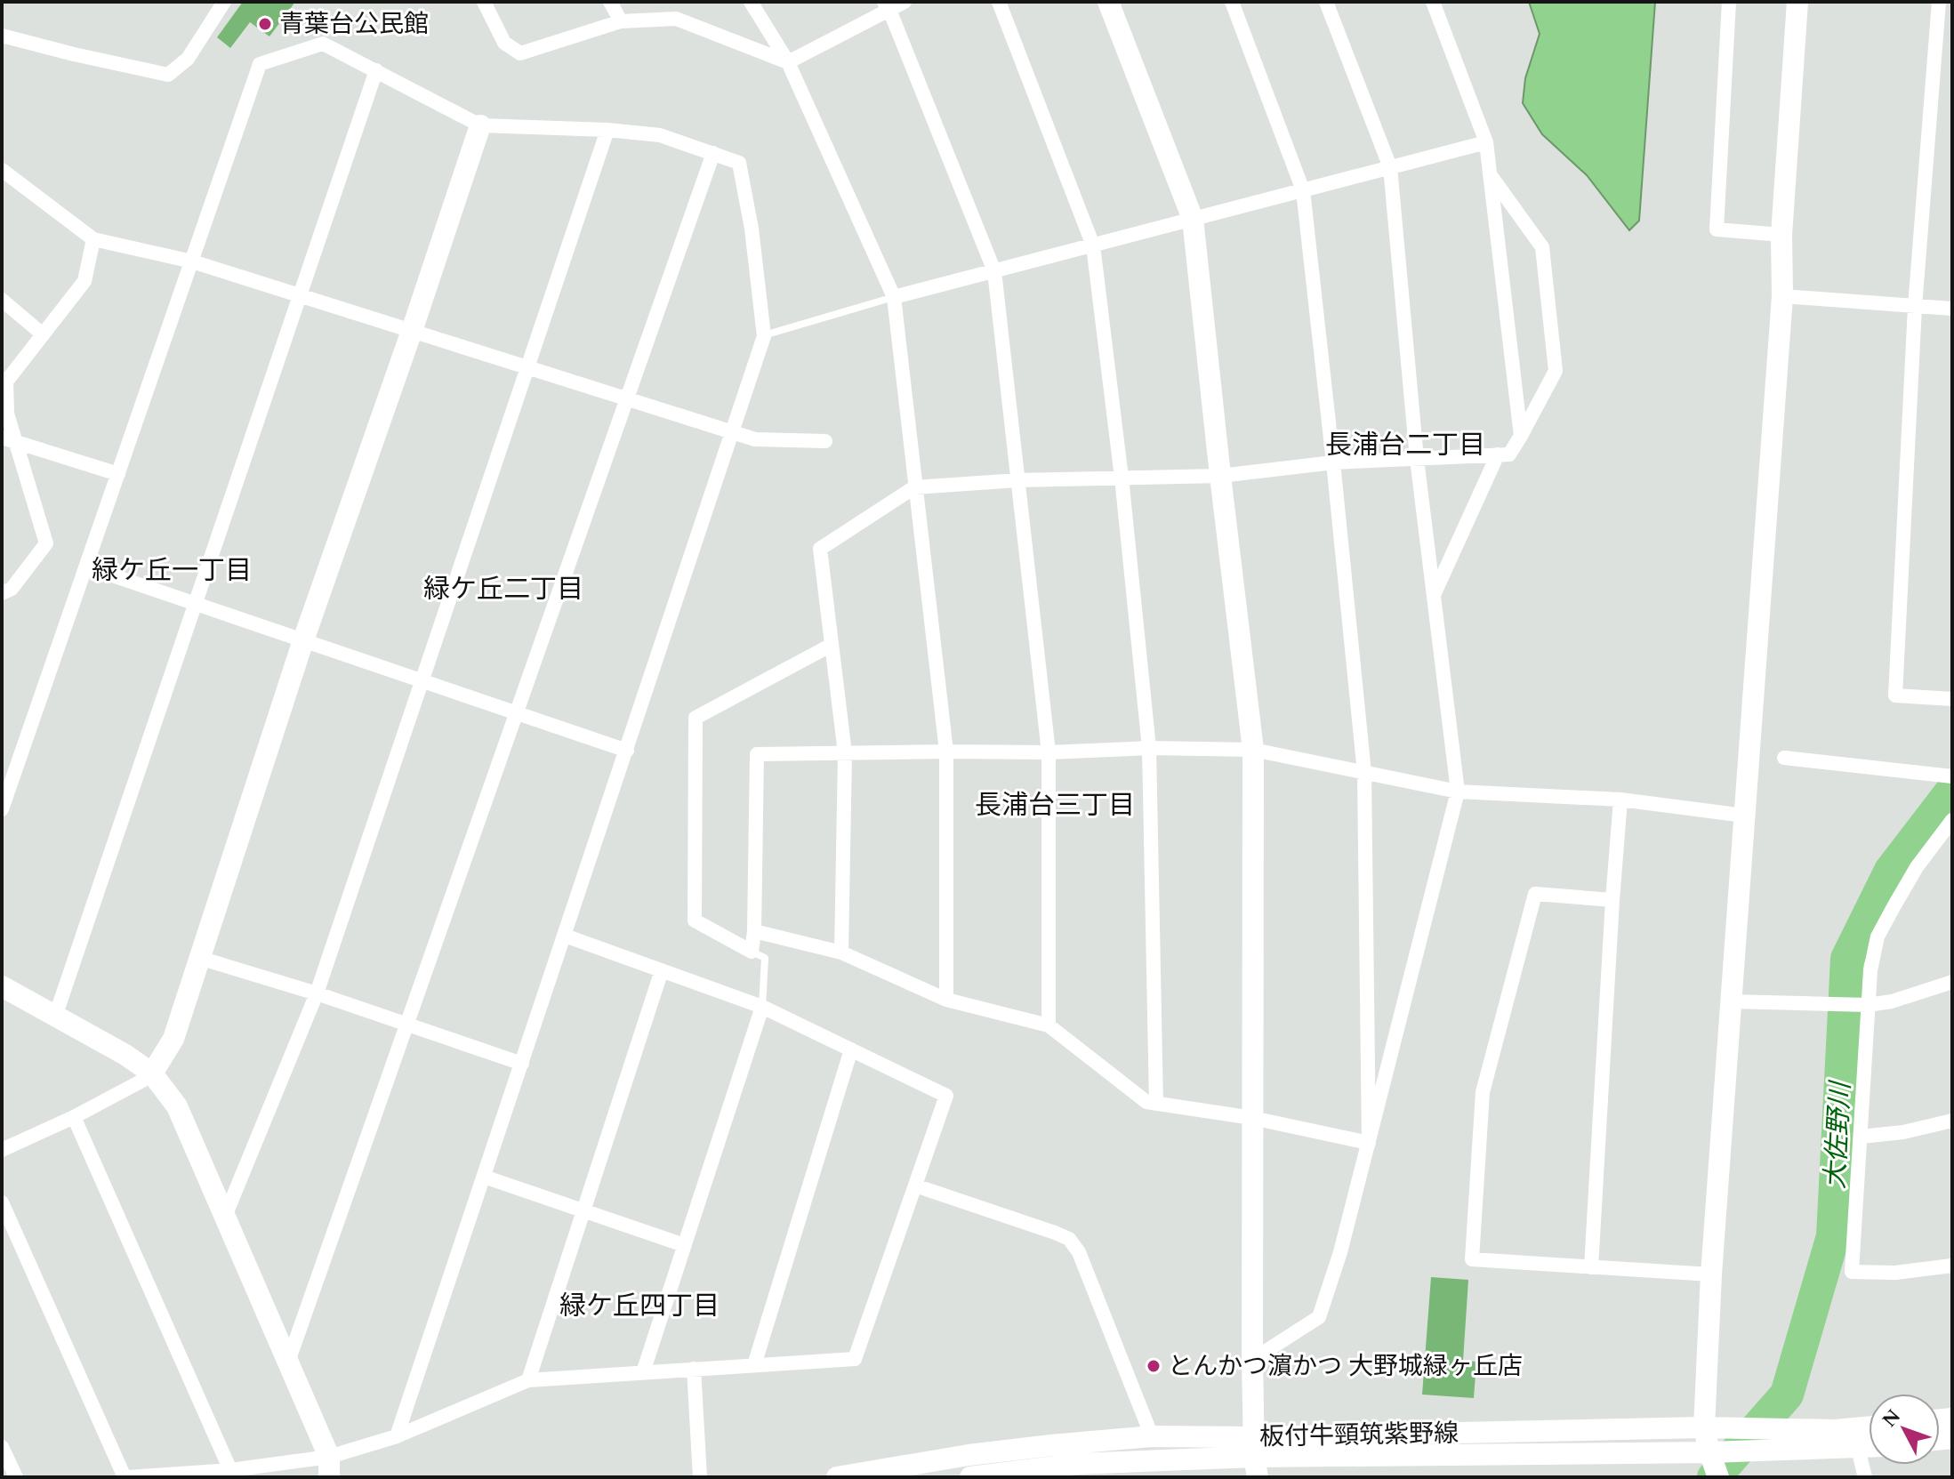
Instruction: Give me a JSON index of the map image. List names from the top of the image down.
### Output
{
  "streets": {
    "street": ["板付牛頸筑紫野線"]
  },
  "districts": [
    "長浦台二丁目",
    "緑ケ丘一丁目",
    "緑ケ丘二丁目",
    "長浦台三丁目",
    "緑ケ丘四丁目"
  ],
  "water": ["大佐野川"],
  "places": ["青葉台公民館", "とんかつ濵かつ 大野城緑ヶ丘店"],
  "north": "top left"
}
